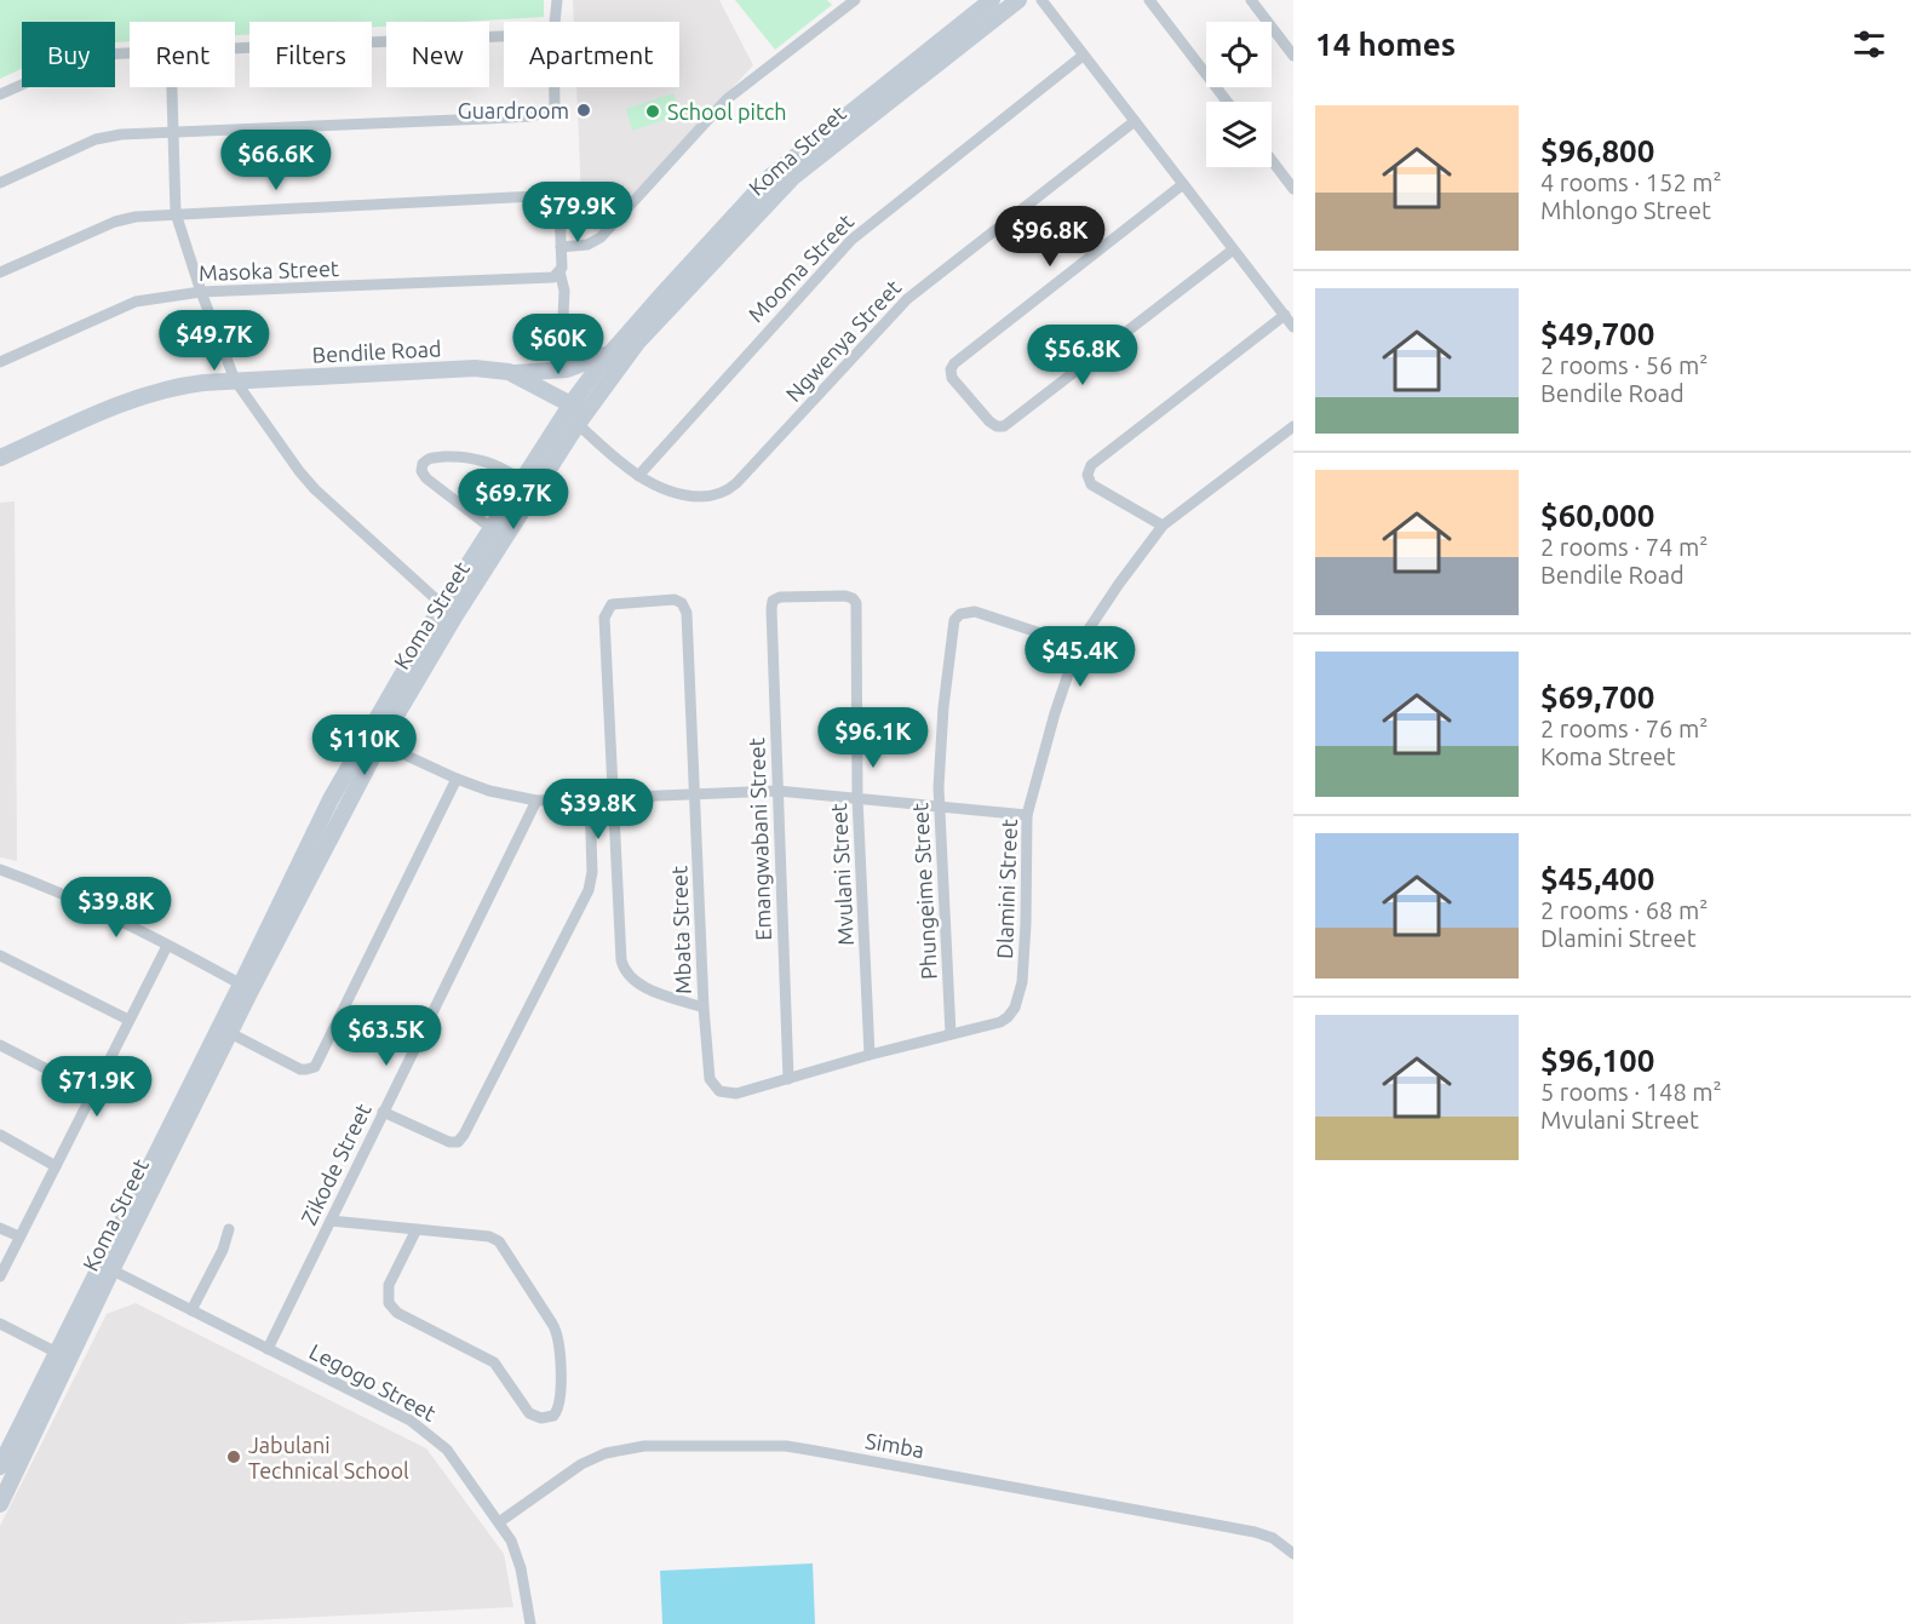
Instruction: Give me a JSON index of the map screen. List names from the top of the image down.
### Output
{
  "streets": {
    "main road": ["Koma Street", "Bendile Road"],
    "street": [
      "Mooma Street",
      "Masoka Street",
      "Ngwenya Street",
      "Emangwabani Street",
      "Mvulani Street",
      "Dlamini Street",
      "Phungeime Street",
      "Mbata Street",
      "Zikode Street",
      "Legogo Street",
      "Simba"
    ]
  },
  "crossings": [
    ["Koma Street", "Ngwenya Street"],
    ["Koma Street", "Bendile Road"],
    ["Koma Street", "Legogo Street"],
    ["Mooma Street", "Ngwenya Street"],
    ["Ngwenya Street", "Bendile Road"],
    ["Emangwabani Street", "Mvulani Street"],
    ["Emangwabani Street", "Mbata Street"],
    ["Dlamini Street", "Phungeime Street"],
    ["Zikode Street", "Legogo Street"],
    ["Legogo Street", "Simba"]
  ],
  "places": ["Guardroom", "School pitch", "Jabulani Technical School"],
  "page": {
    "heading": "14 homes",
    "chip": [
      "Buy",
      "Rent",
      "Filters",
      "New",
      "Apartment"
    ],
    "list": [
      {
        "name": "$96,800",
        "note": "4 rooms · 152 m² · Mhlongo Street"
      },
      {
        "name": "$49,700",
        "note": "2 rooms · 56 m² · Bendile Road"
      },
      {
        "name": "$60,000",
        "note": "2 rooms · 74 m² · Bendile Road"
      },
      {
        "name": "$69,700",
        "note": "2 rooms · 76 m² · Koma Street"
      },
      {
        "name": "$45,400",
        "note": "2 rooms · 68 m² · Dlamini Street"
      },
      {
        "name": "$96,100",
        "note": "5 rooms · 148 m² · Mvulani Street"
      }
    ],
    "price": [
      "$66.6K",
      "$79.9K",
      "$96.8K",
      "$49.7K",
      "$60K",
      "$56.8K",
      "$69.7K",
      "$45.4K",
      "$96.1K",
      "$110K",
      "$39.8K",
      "$39.8K",
      "$63.5K",
      "$71.9K"
    ]
  }
}
